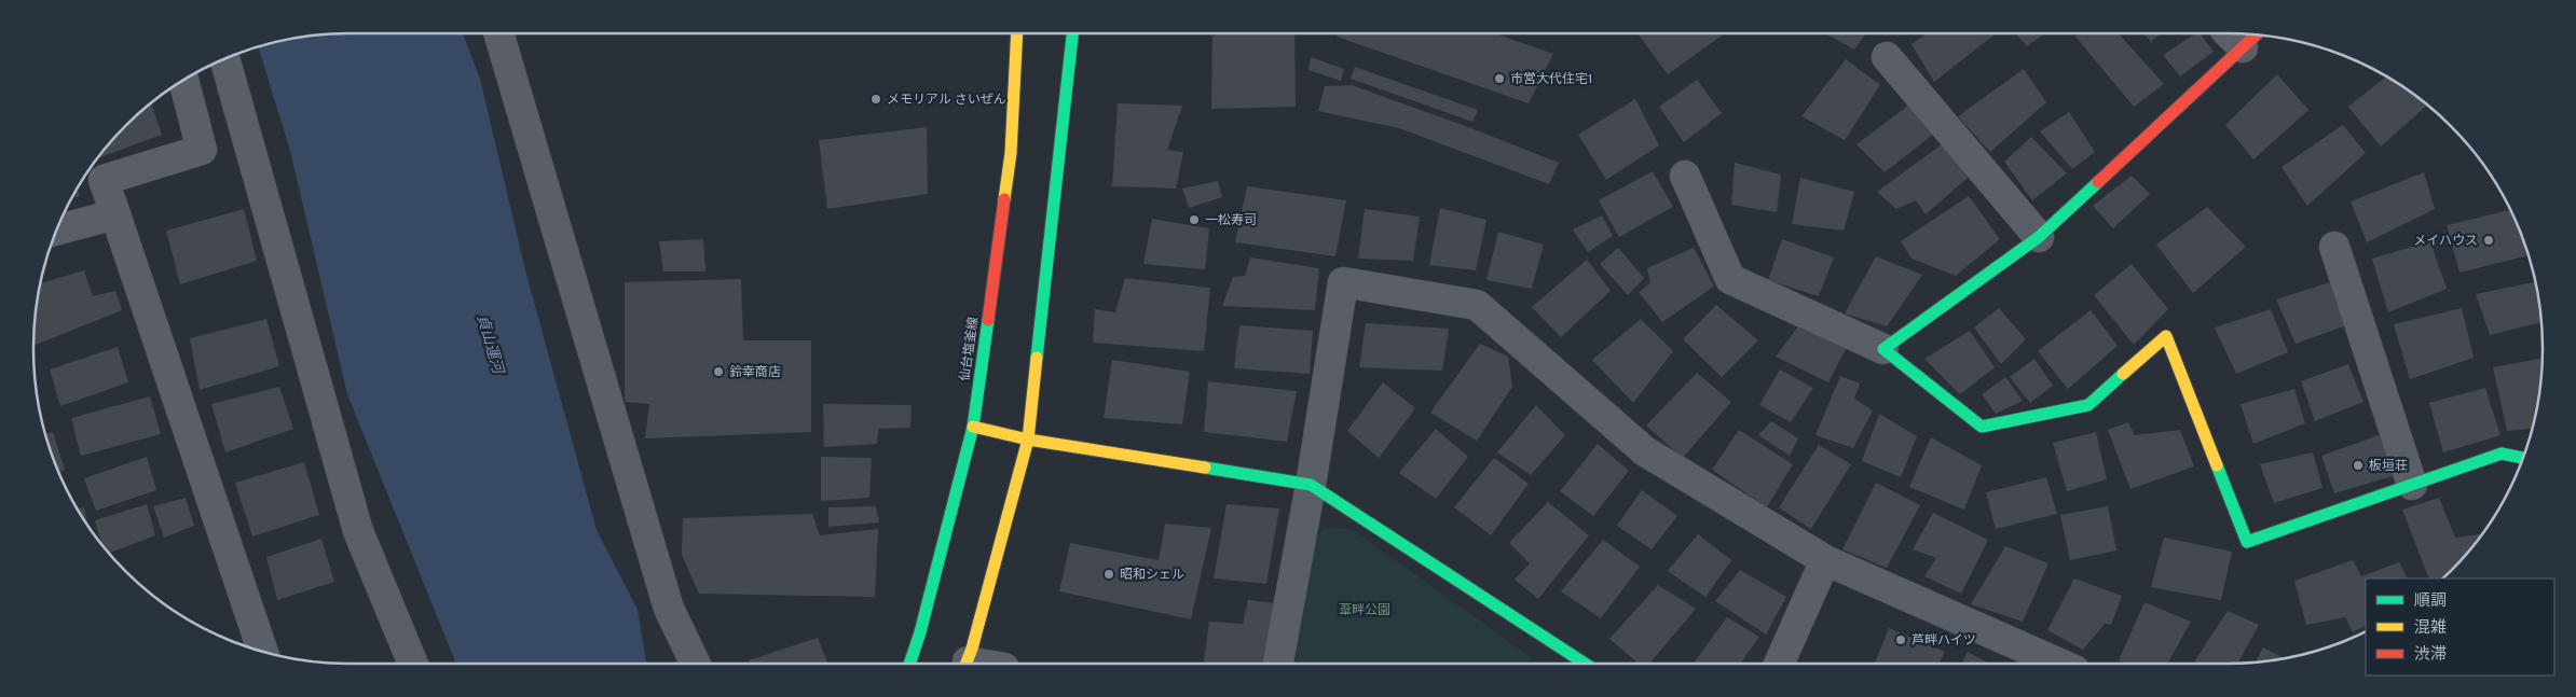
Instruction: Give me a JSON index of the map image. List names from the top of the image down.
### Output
{
  "streets": {
    "street": ["仙台塩釜線"]
  },
  "water": ["貞山運河"],
  "parks": ["葦畔公園"],
  "places": [
    "市営大代住宅1",
    "メモリアル さいぜん",
    "一松寿司",
    "メイハウス",
    "鈴幸商店",
    "板垣荘",
    "昭和シェル",
    "芦畔ハイツ"
  ],
  "legend": ["順調", "混雑", "渋滞"]
}
